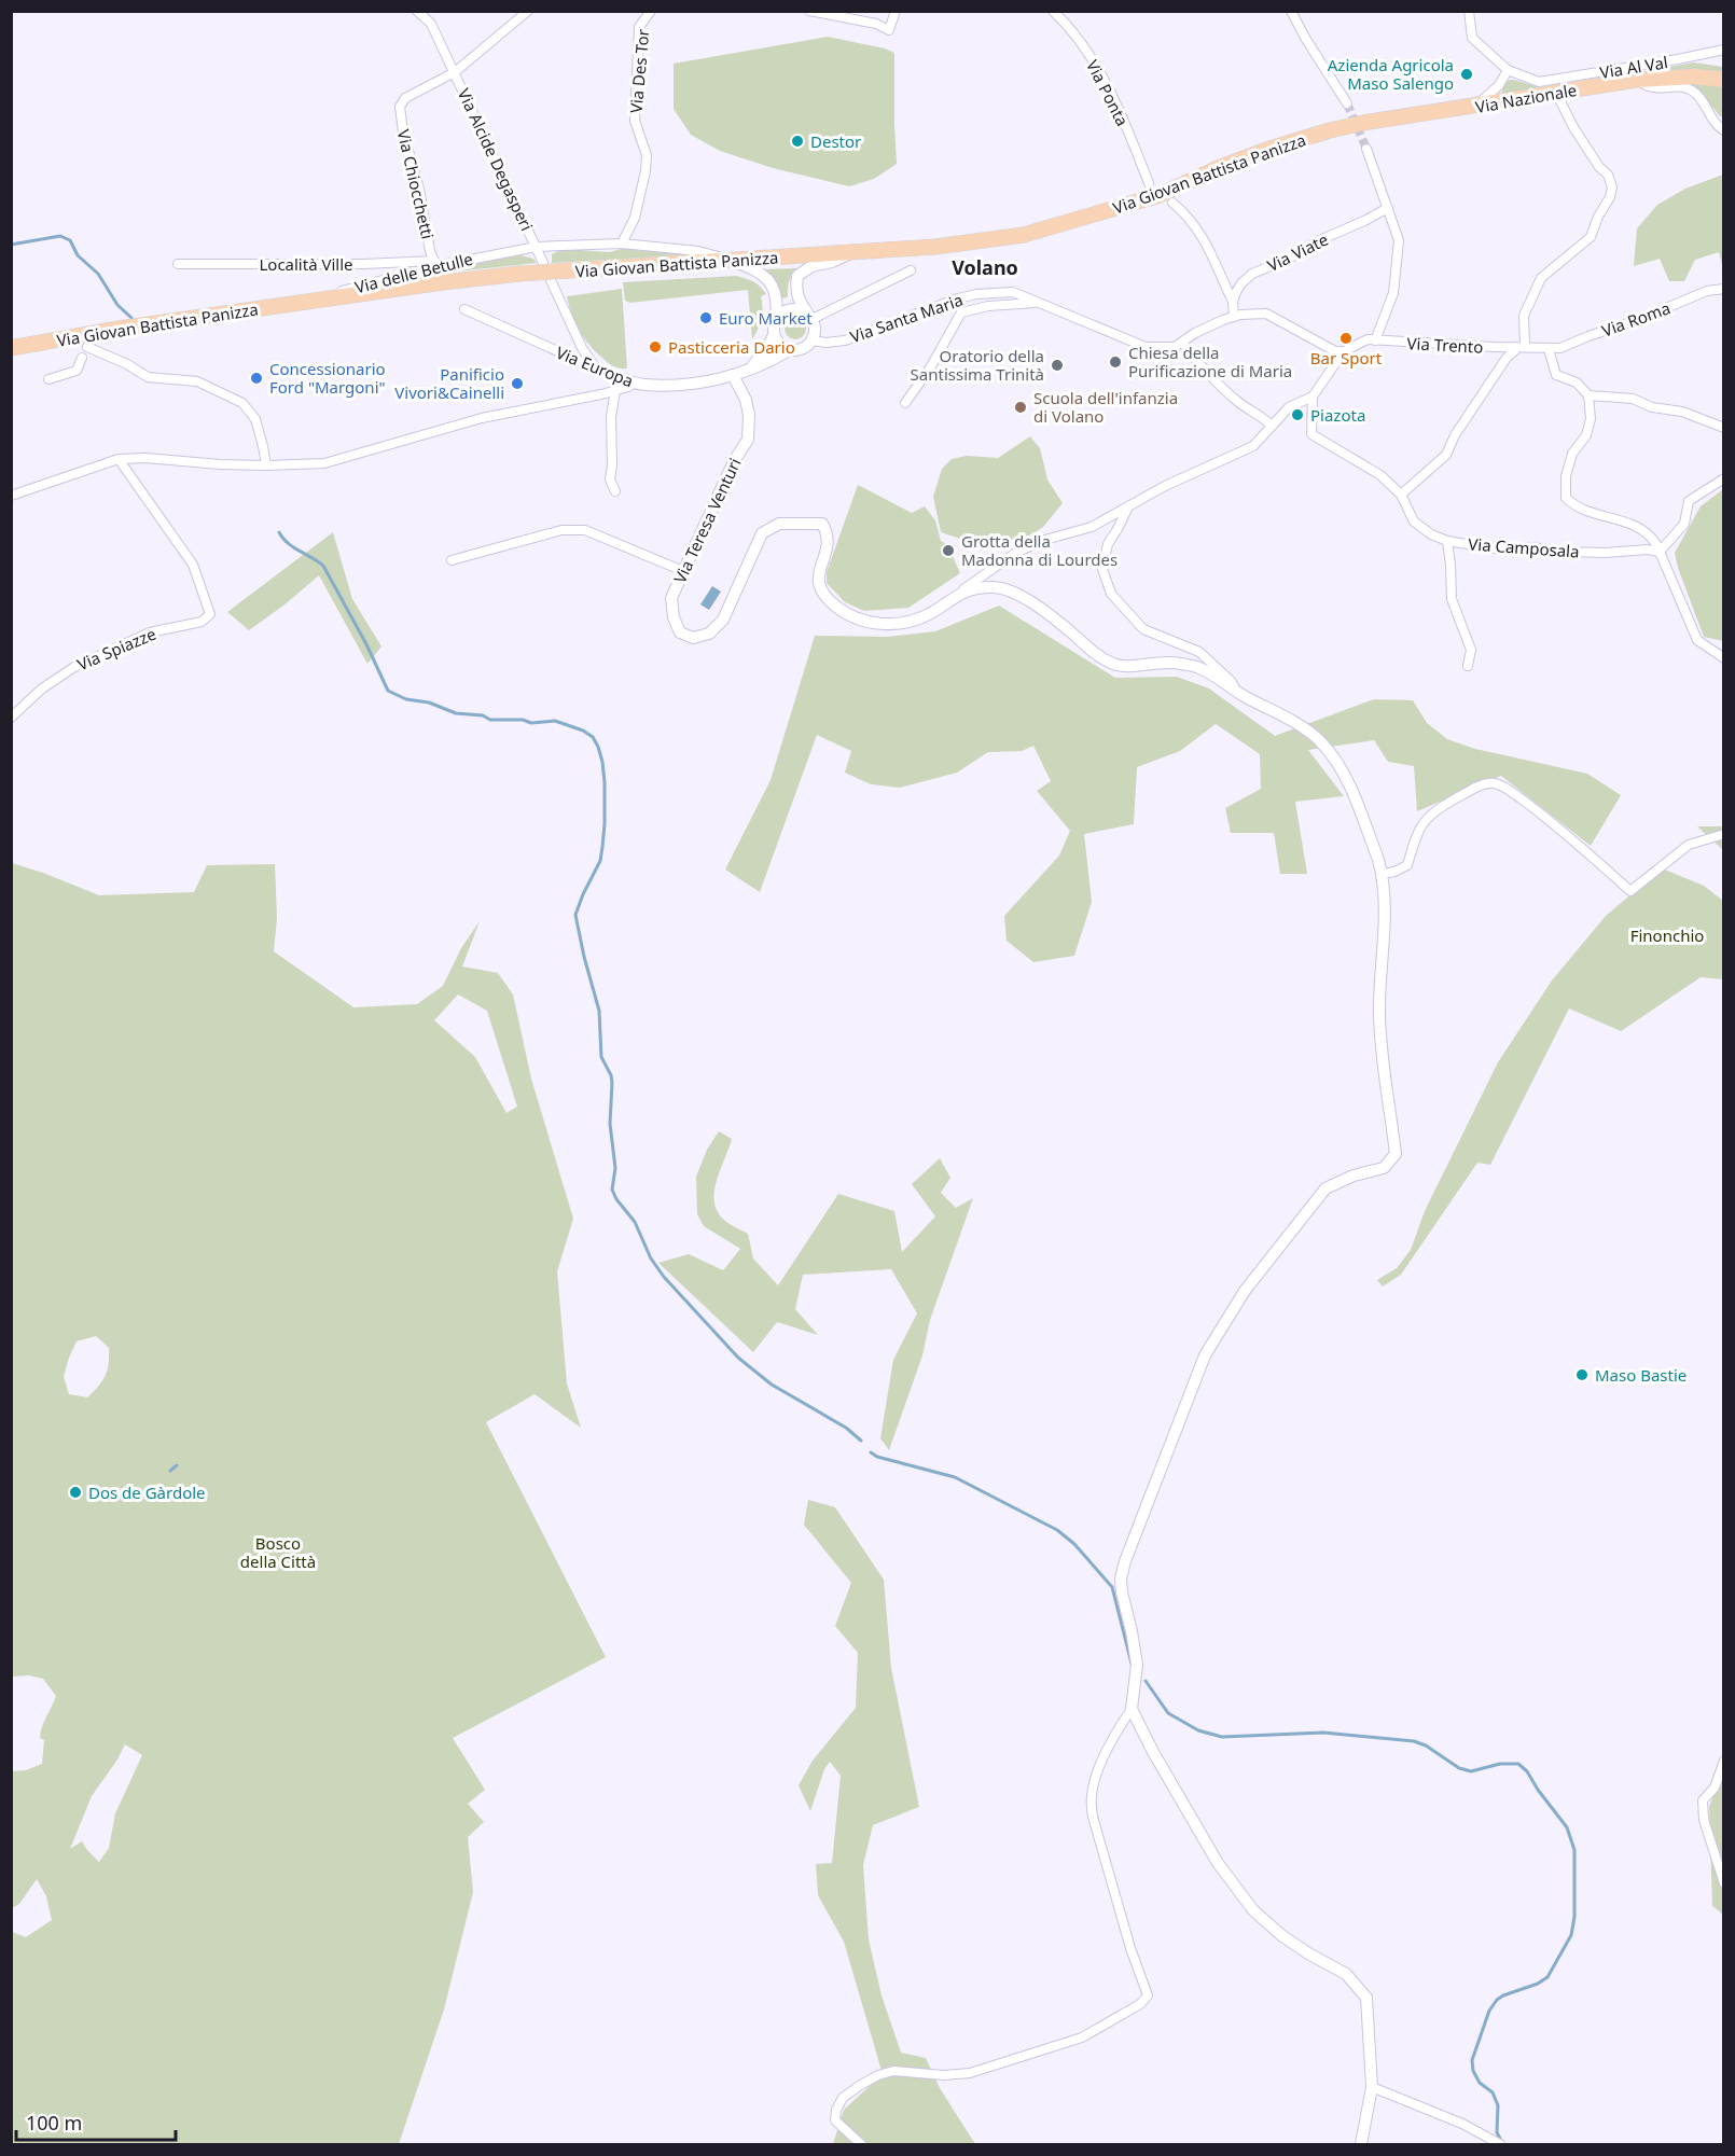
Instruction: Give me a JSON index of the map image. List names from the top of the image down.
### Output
{
  "streets": {
    "main road": ["Via Nazionale", "Via Giovan Battista Panizza"],
    "street": [
      "Via Al Val",
      "Via Des Tor",
      "Via Ponta",
      "Via Alcide Degasperi",
      "Via Chiocchetti",
      "Via Viate",
      "Località Ville",
      "Via delle Betulle",
      "Via Santa Maria",
      "Via Roma",
      "Via Trento",
      "Via Europa",
      "Via Teresa Venturi",
      "Via Camposala",
      "Via Spiazze"
    ]
  },
  "crossings": [
    ["Via Des Tor", "Via delle Betulle"],
    ["Via Nazionale", "Via Giovan Battista Panizza"],
    ["Via Alcide Degasperi", "Via Chiocchetti"],
    ["Via Alcide Degasperi", "Via delle Betulle"],
    ["Via Giovan Battista Panizza", "Via delle Betulle"],
    ["Via Chiocchetti", "Località Ville"],
    ["Via Chiocchetti", "Via delle Betulle"],
    ["Località Ville", "Via delle Betulle"],
    ["Via Roma", "Via Trento"],
    ["Via Europa", "Via Teresa Venturi"]
  ],
  "districts": ["Volano"],
  "parks": ["Finonchio", "Bosco della Città"],
  "places": [
    "Azienda Agricola Maso Salengo",
    "Destor",
    "Euro Market",
    "Bar Sport",
    "Pasticceria Dario",
    "Chiesa della Purificazione di Maria",
    "Oratorio della Santissima Trinità",
    "Concessionario Ford \"Margoni\"",
    "Panificio Vivori&Cainelli",
    "Scuola dell'infanzia di Volano",
    "Piazota",
    "Grotta della Madonna di Lourdes",
    "Maso Bastie",
    "Dos de Gàrdole"
  ],
  "scale_bar": "100 m"
}
